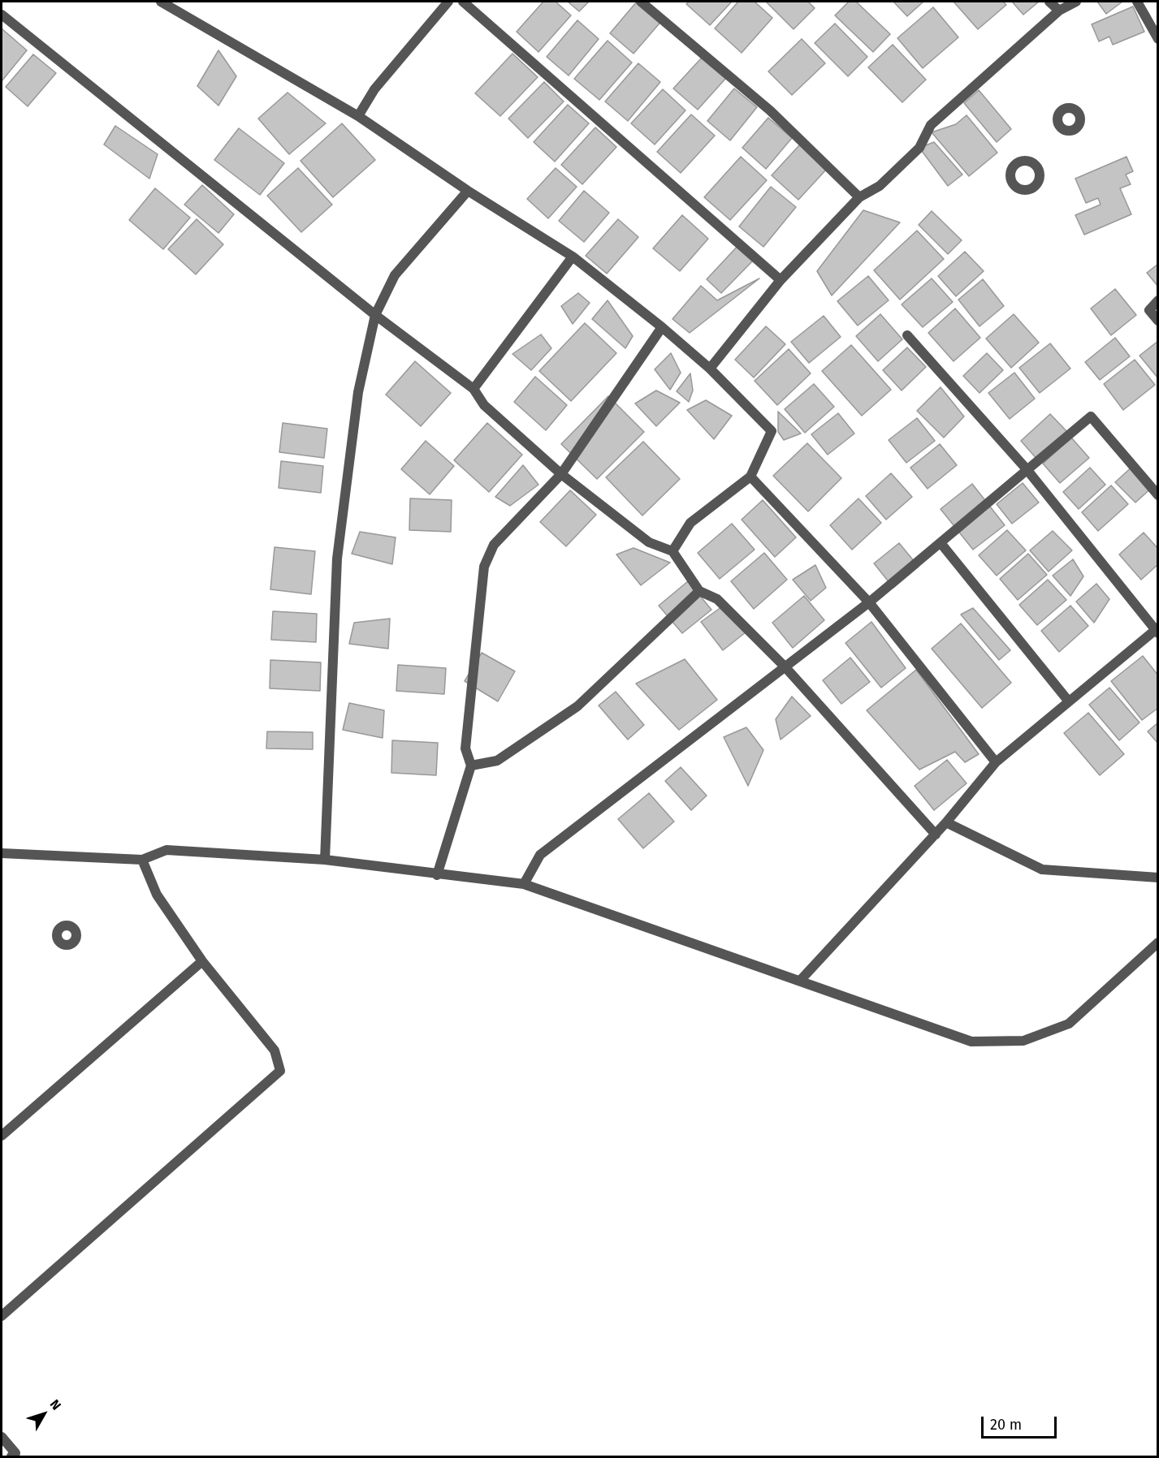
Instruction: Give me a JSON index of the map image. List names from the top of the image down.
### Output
{
  "scale_bar": "20 m",
  "north": "top right"
}
